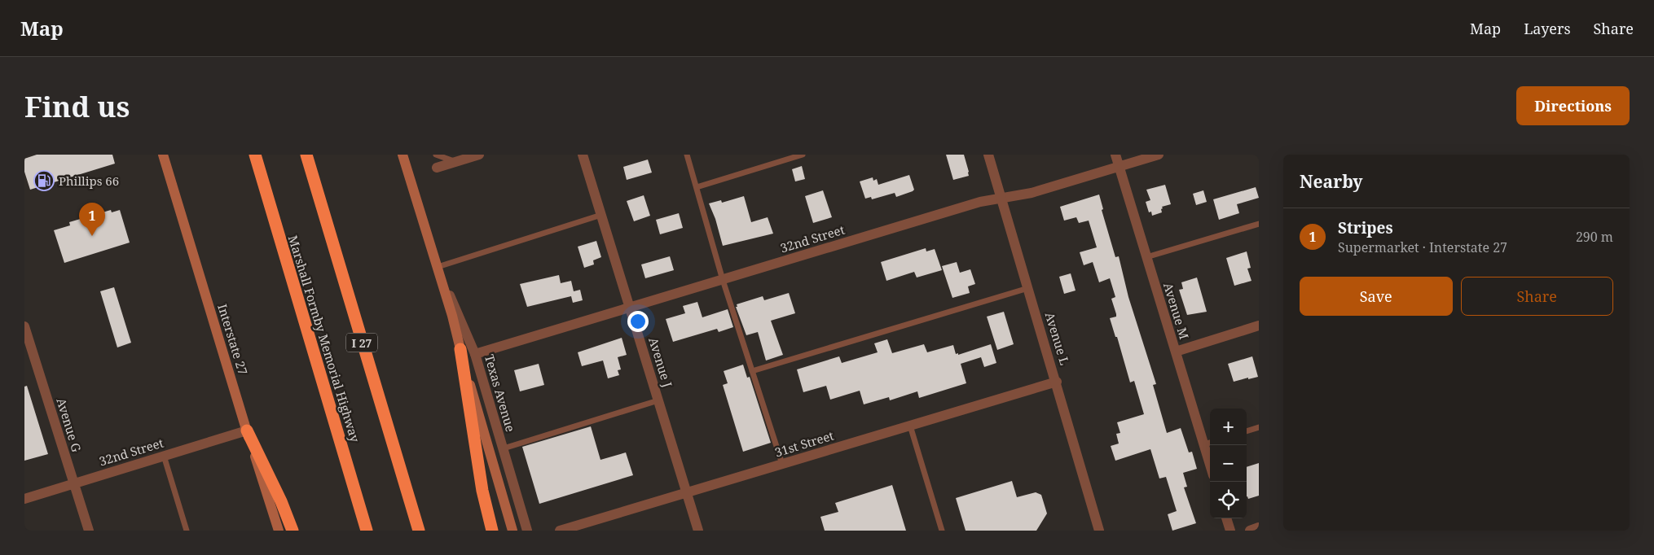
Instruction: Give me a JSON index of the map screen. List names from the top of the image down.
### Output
{
  "streets": {
    "highway": ["Marshall Formby Memorial Highway", "I 27"],
    "main road": ["Interstate 27"],
    "street": [
      "32nd Street",
      "Avenue M",
      "Avenue L",
      "Avenue J",
      "Texas Avenue",
      "Avenue G",
      "31st Street"
    ]
  },
  "crossings": [
    ["32nd Street", "Avenue M"],
    ["32nd Street", "Avenue L"],
    ["32nd Street", "Interstate 27"],
    ["32nd Street", "Avenue J"],
    ["32nd Street", "Texas Avenue"],
    ["32nd Street", "Avenue G"],
    ["Avenue L", "31st Street"],
    ["Avenue J", "31st Street"]
  ],
  "places": {
    "fuel station": ["Phillips 66"]
  },
  "page": {
    "header": "Map",
    "nav": ["Map", "Layers", "Share"],
    "buttons": [
      "Directions",
      ["Save", "Share"]
    ],
    "title": "Find us",
    "heading": "Nearby",
    "pins": "1",
    "list": [
      {
        "mark": "1",
        "name": "Stripes",
        "note": "Supermarket · Interstate 27",
        "value": "290 m"
      }
    ],
    "map_buttons": ["+", "−"]
  }
}
